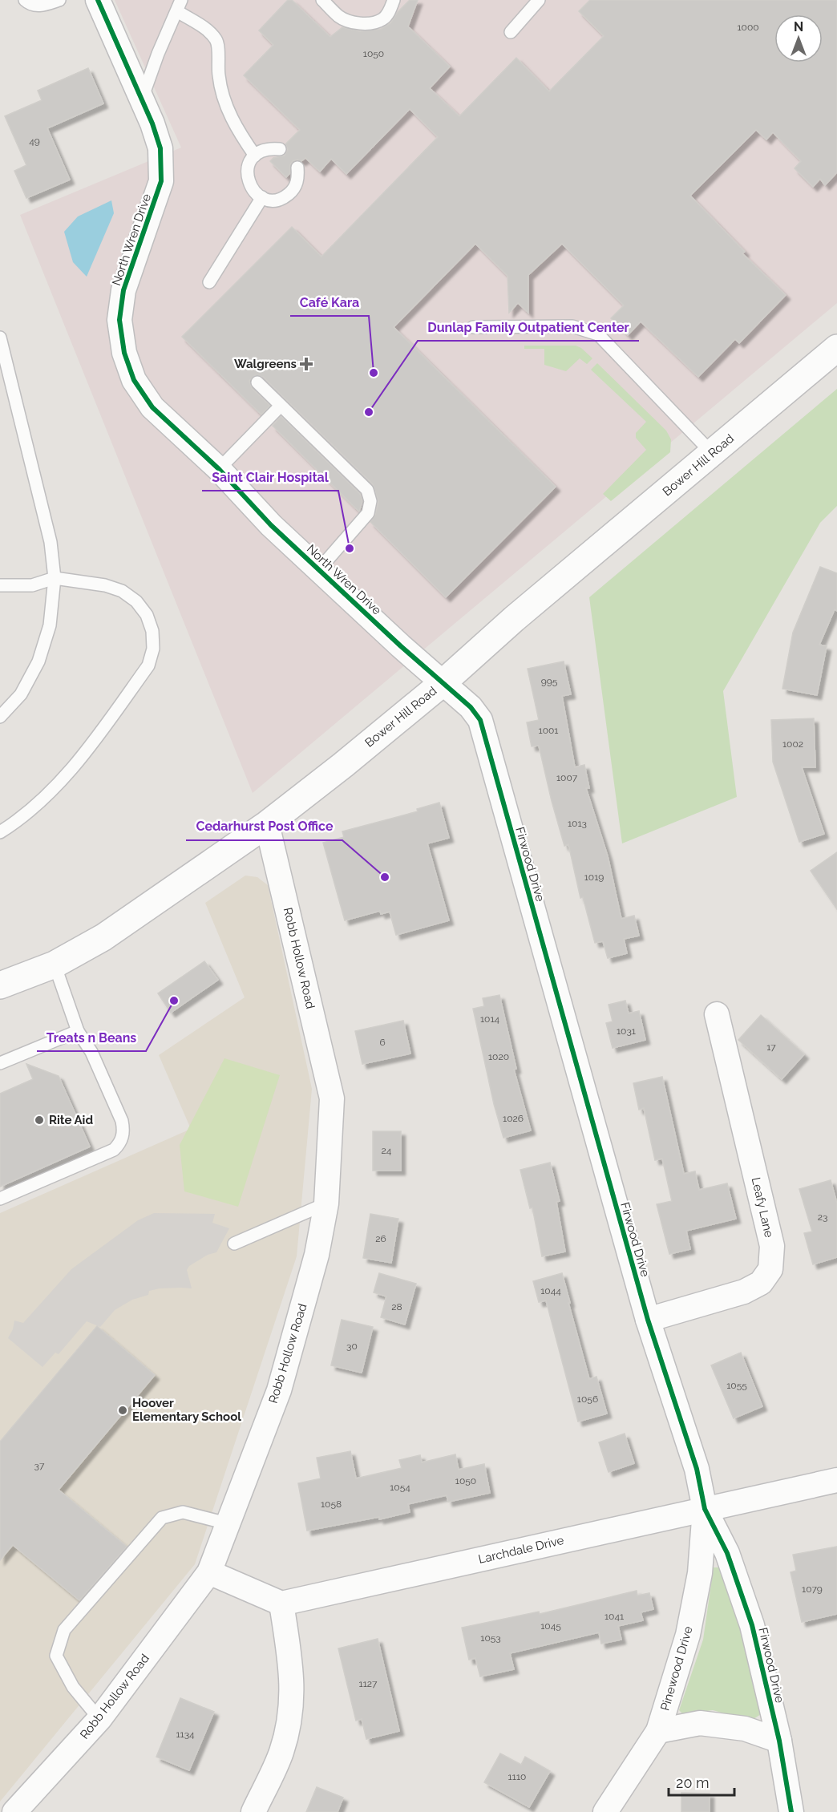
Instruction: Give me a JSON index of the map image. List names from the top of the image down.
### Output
{
  "streets": {
    "main road": ["Bower Hill Road"],
    "street": [
      "North Wren Drive",
      "Firwood Drive",
      "Robb Hollow Road",
      "Leafy Lane",
      "Larchdale Drive",
      "Pinewood Drive"
    ]
  },
  "crossings": [
    ["North Wren Drive", "Bower Hill Road"],
    ["North Wren Drive", "Firwood Drive"],
    ["Bower Hill Road", "Firwood Drive"],
    ["Bower Hill Road", "Robb Hollow Road"],
    ["Firwood Drive", "Leafy Lane"],
    ["Firwood Drive", "Larchdale Drive"],
    ["Firwood Drive", "Pinewood Drive"],
    ["Larchdale Drive", "Pinewood Drive"]
  ],
  "places": {
    "health": ["Walgreens"],
    "other": [
      "Café Kara",
      "Dunlap Family Outpatient Center",
      "Saint Clair Hospital",
      "Cedarhurst Post Office",
      "Treats n Beans",
      "Rite Aid",
      "Hoover Elementary School"
    ]
  },
  "house_numbers": [
    "1000",
    "1050",
    "49",
    "995",
    "1001",
    "1002",
    "1007",
    "1013",
    "1019",
    "1014",
    "1031",
    "6",
    "17",
    "1020",
    "1026",
    "24",
    "23",
    "26",
    "1044",
    "28",
    "30",
    "1055",
    "1056",
    "37",
    "1050",
    "1054",
    "1058",
    "1079",
    "1041",
    "1045",
    "1053",
    "1127",
    "1134",
    "1110"
  ],
  "scale_bar": "20 m",
  "north": "top"
}
